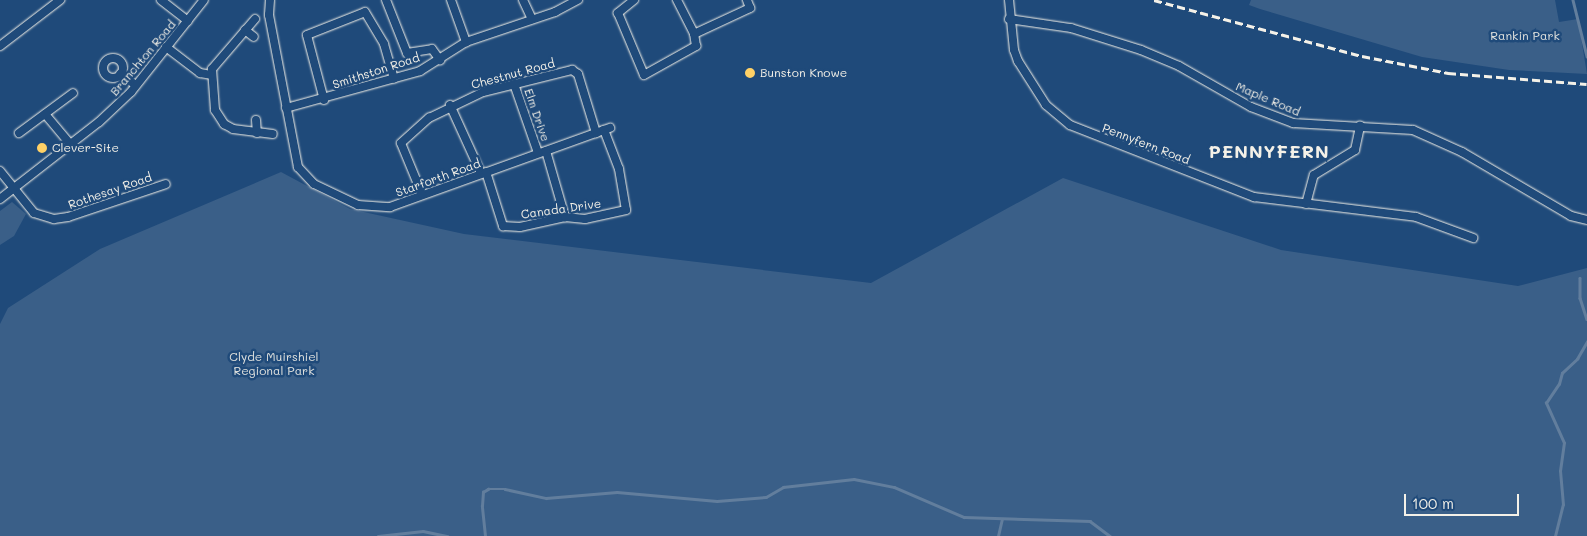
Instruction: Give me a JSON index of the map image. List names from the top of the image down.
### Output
{
  "streets": {
    "street": [
      "Branchton Road",
      "Smithston Road",
      "Chestnut Road",
      "Maple Road",
      "Elm Drive",
      "Pennyfern Road",
      "Starforth Road",
      "Rothesay Road",
      "Canada Drive"
    ]
  },
  "crossings": [
    ["Branchton Road", "Rothesay Road"],
    ["Smithston Road", "Starforth Road"],
    ["Chestnut Road", "Elm Drive"],
    ["Chestnut Road", "Starforth Road"],
    ["Chestnut Road", "Canada Drive"],
    ["Maple Road", "Pennyfern Road"],
    ["Elm Drive", "Starforth Road"],
    ["Elm Drive", "Canada Drive"],
    ["Starforth Road", "Canada Drive"]
  ],
  "districts": ["PENNYFERN"],
  "parks": ["Rankin Park", "Clyde Muirshiel Regional Park"],
  "places": ["Bunston Knowe", "Clever-Site"],
  "scale_bar": "100 m"
}
